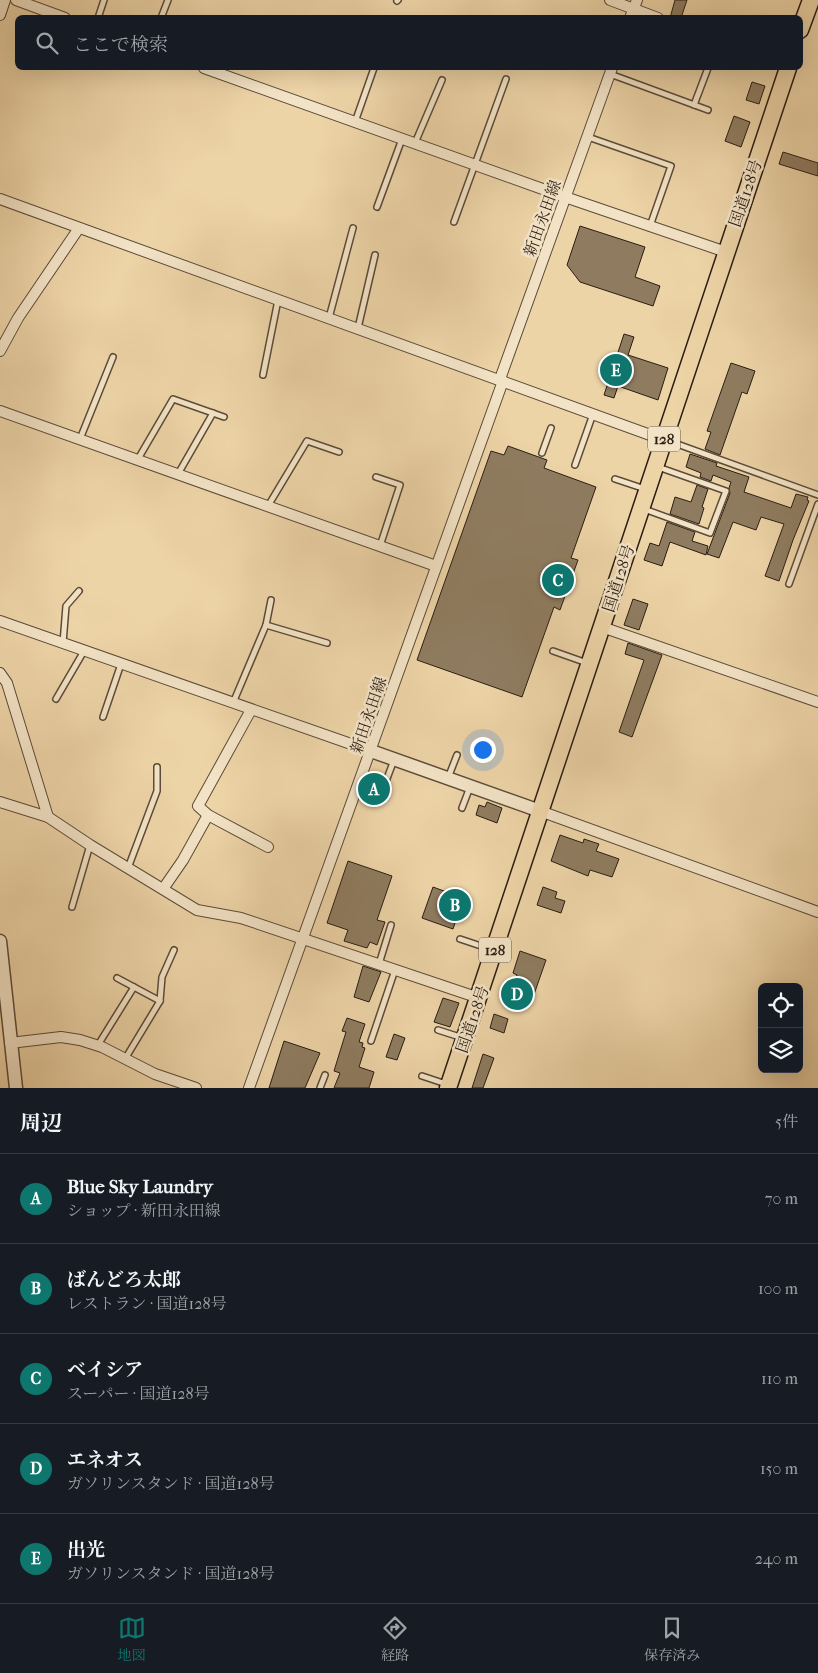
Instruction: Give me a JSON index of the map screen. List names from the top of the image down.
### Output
{
  "streets": {
    "highway": ["国道128号", "128"],
    "street": ["新田永田線"]
  },
  "page": {
    "search": "ここで検索",
    "pins": [
      "E",
      "C",
      "A",
      "B",
      "D"
    ],
    "heading": ["周辺", "5件"],
    "list": [
      {
        "mark": "A",
        "name": "Blue Sky Laundry",
        "note": "ショップ · 新田永田線",
        "value": "70 m"
      },
      {
        "mark": "B",
        "name": "ばんどろ太郎",
        "note": "レストラン · 国道128号",
        "value": "100 m"
      },
      {
        "mark": "C",
        "name": "ベイシア",
        "note": "スーパー · 国道128号",
        "value": "110 m"
      },
      {
        "mark": "D",
        "name": "エネオス",
        "note": "ガソリンスタンド · 国道128号",
        "value": "150 m"
      },
      {
        "mark": "E",
        "name": "出光",
        "note": "ガソリンスタンド · 国道128号",
        "value": "240 m"
      }
    ],
    "nav": ["地図", "経路", "保存済み"]
  }
}
